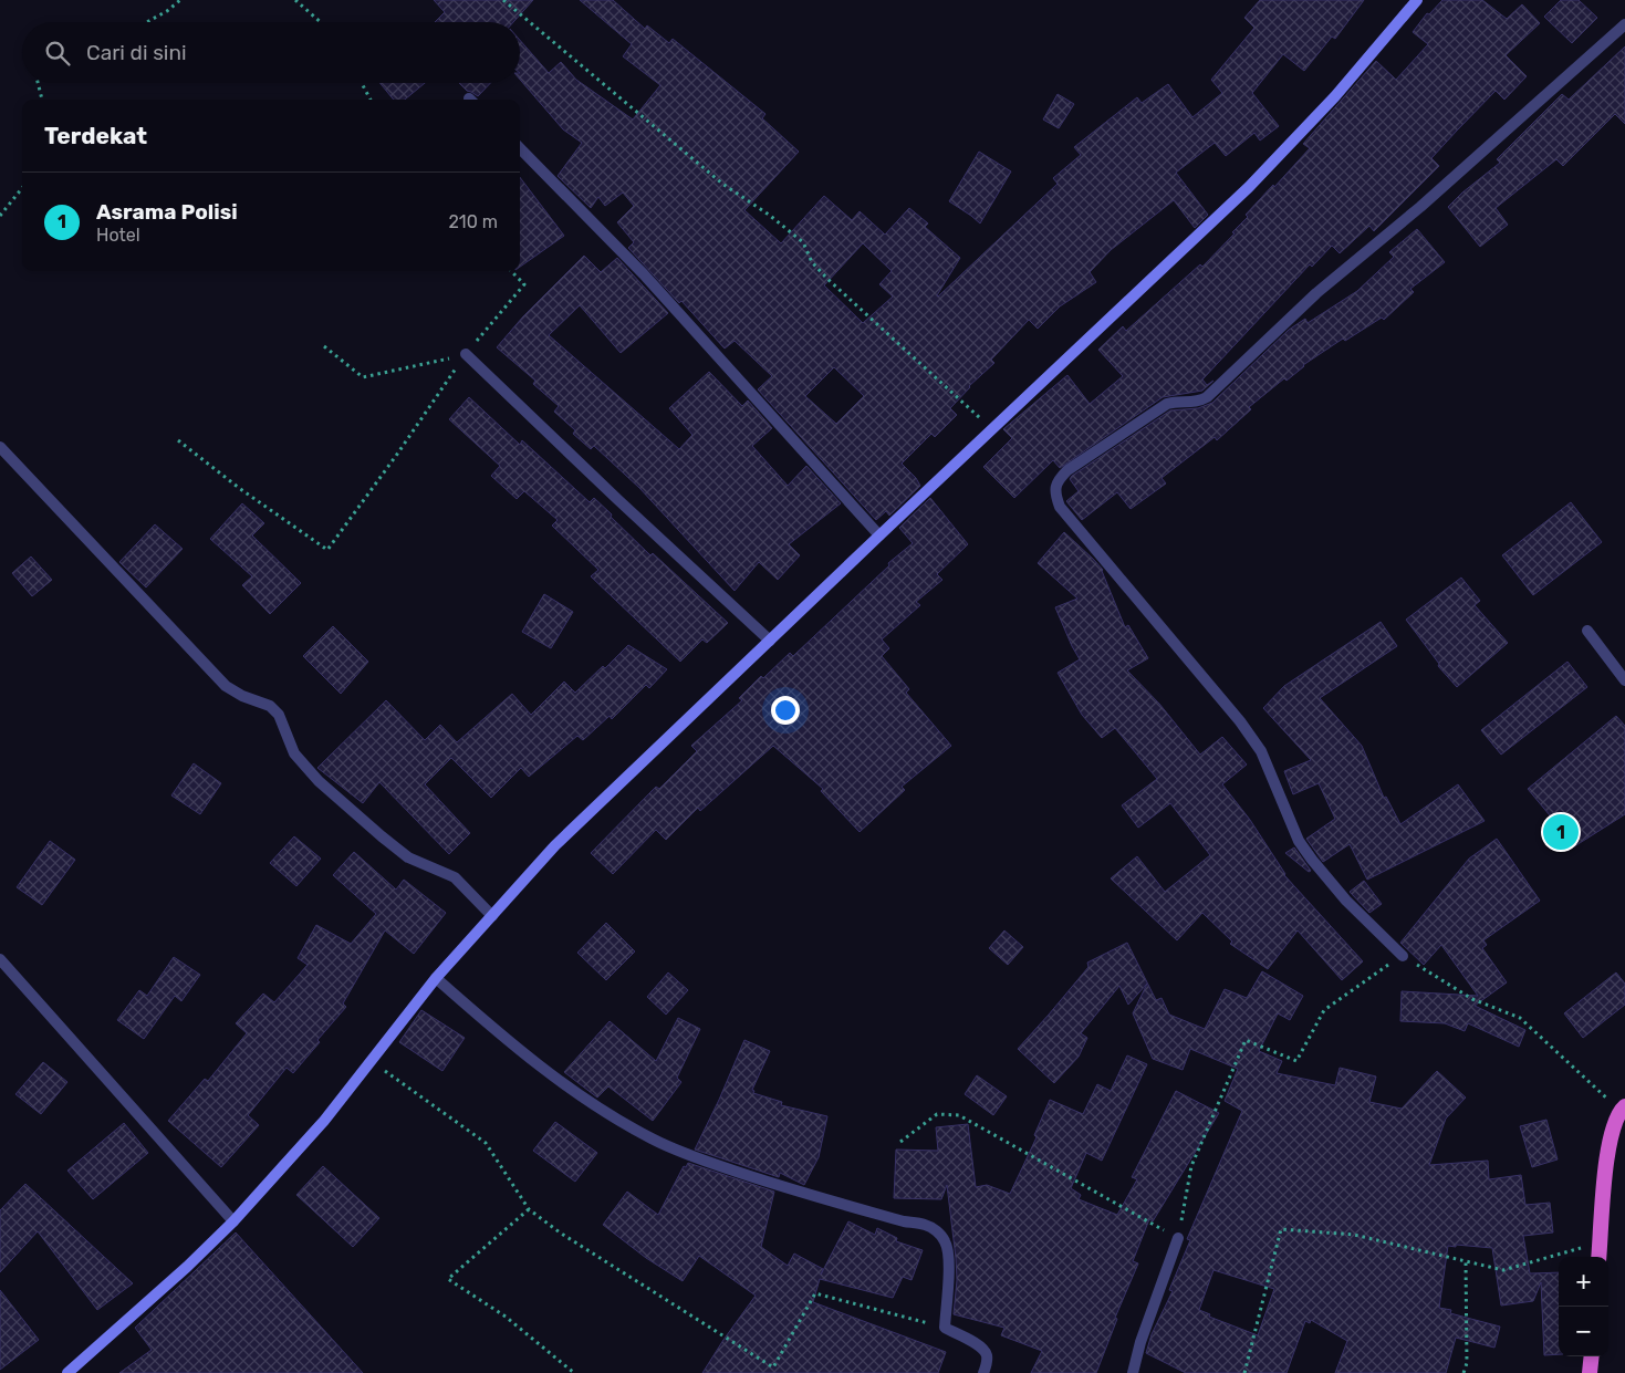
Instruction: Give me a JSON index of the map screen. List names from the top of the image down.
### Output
{
  "page": {
    "search": "Cari di sini",
    "heading": "Terdekat",
    "list": [
      {
        "mark": "1",
        "name": "Asrama Polisi",
        "note": "Hotel",
        "value": "210 m"
      }
    ],
    "pins": "1",
    "map_buttons": ["+", "−"]
  }
}
